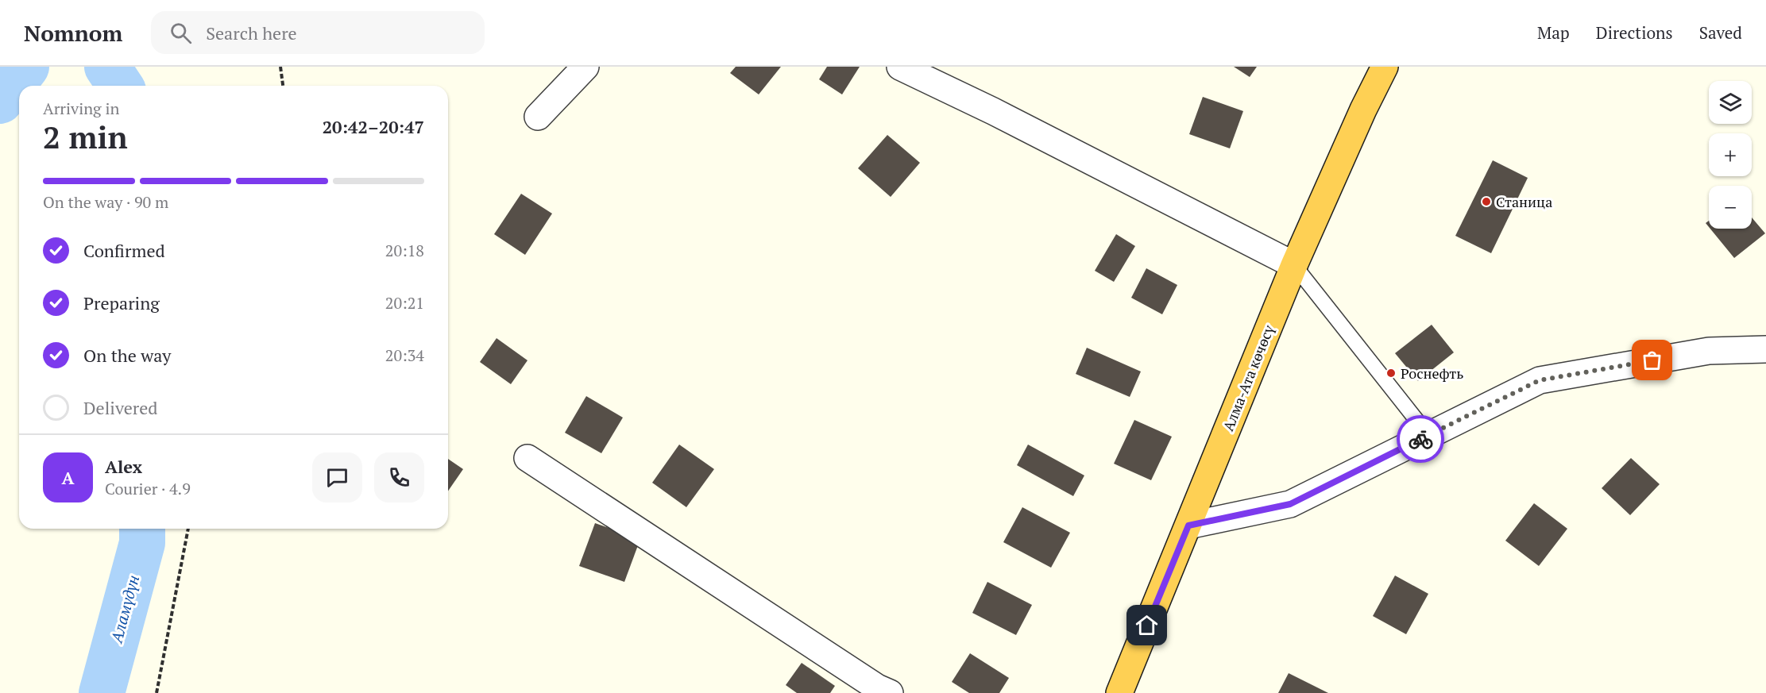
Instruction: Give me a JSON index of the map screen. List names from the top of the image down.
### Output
{
  "streets": {
    "highway": ["Алма-Ата көчөсү"]
  },
  "water": ["Аламүдүн"],
  "places": ["Станица", "Роснефть"],
  "page": {
    "header": "Nomnom",
    "search": "Search here",
    "nav": ["Map", "Directions", "Saved"],
    "map_buttons": ["+", "−"],
    "heading": ["2 min", "Arriving in", "20:42–20:47"],
    "panel": ["Alex", "Courier · 4.9"],
    "bar": "On the way · 90 m",
    "list": [
      ["Confirmed", "20:18"],
      ["Preparing", "20:21"],
      ["On the way", "20:34"],
      "Delivered"
    ],
    "round": "A"
  }
}
